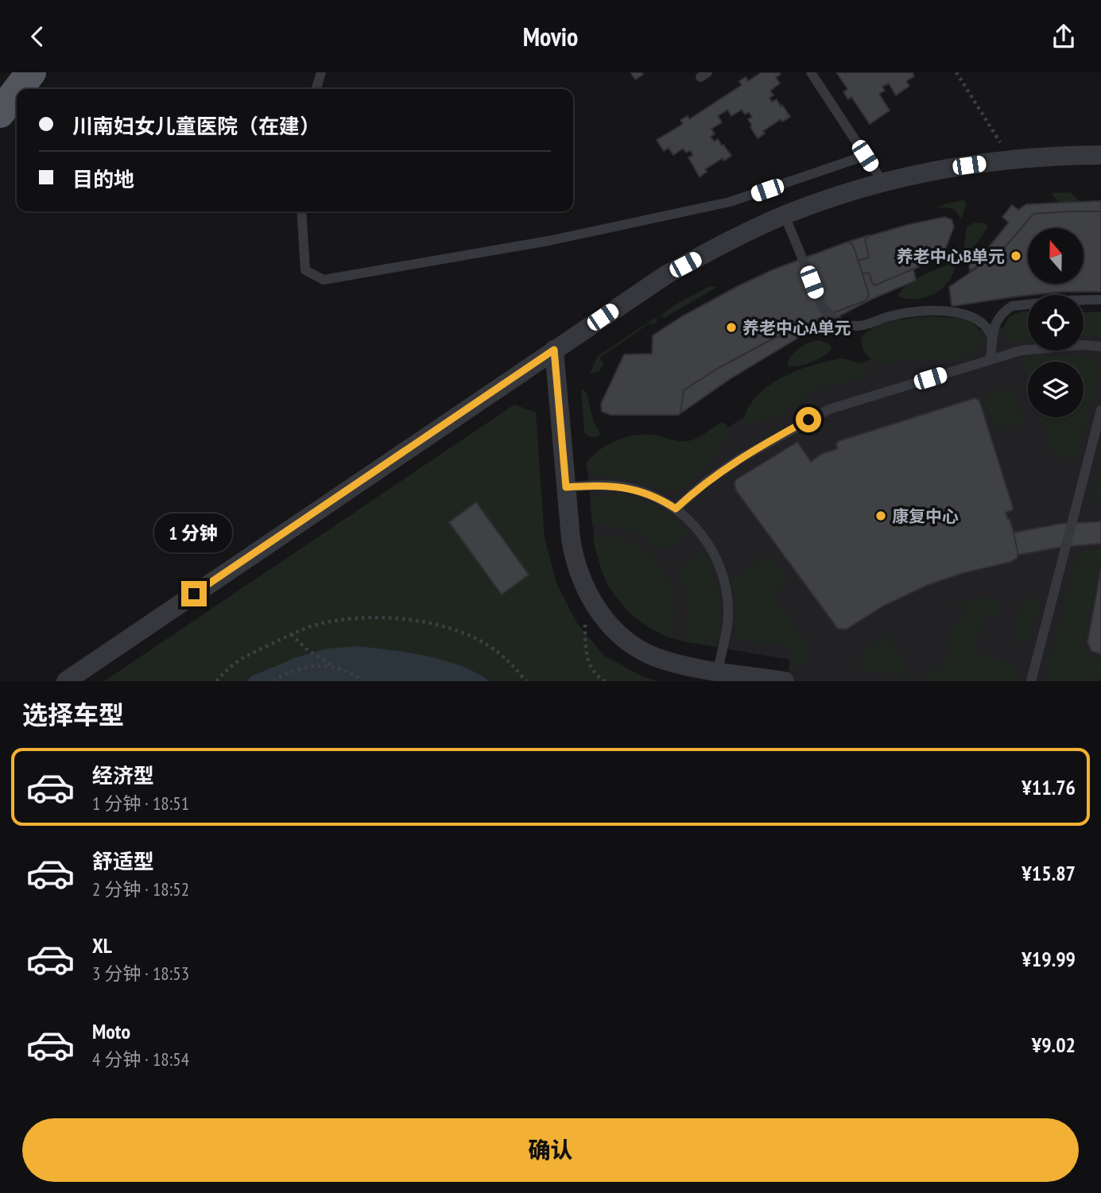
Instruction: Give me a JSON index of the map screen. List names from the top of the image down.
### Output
{
  "places": ["养老中心B单元", "养老中心A单元", "康复中心"],
  "north": "top",
  "page": {
    "header": "Movio",
    "banner": ["川南妇女儿童医院（在建）", "目的地"],
    "bubble": "1 分钟",
    "heading": "选择车型",
    "list": [
      {
        "name": "经济型",
        "note": "1 分钟 · 18:51",
        "value": "¥11.76"
      },
      {
        "name": "舒适型",
        "note": "2 分钟 · 18:52",
        "value": "¥15.87"
      },
      {
        "name": "XL",
        "note": "3 分钟 · 18:53",
        "value": "¥19.99"
      },
      {
        "name": "Moto",
        "note": "4 分钟 · 18:54",
        "value": "¥9.02"
      }
    ],
    "buttons": "确认"
  }
}
